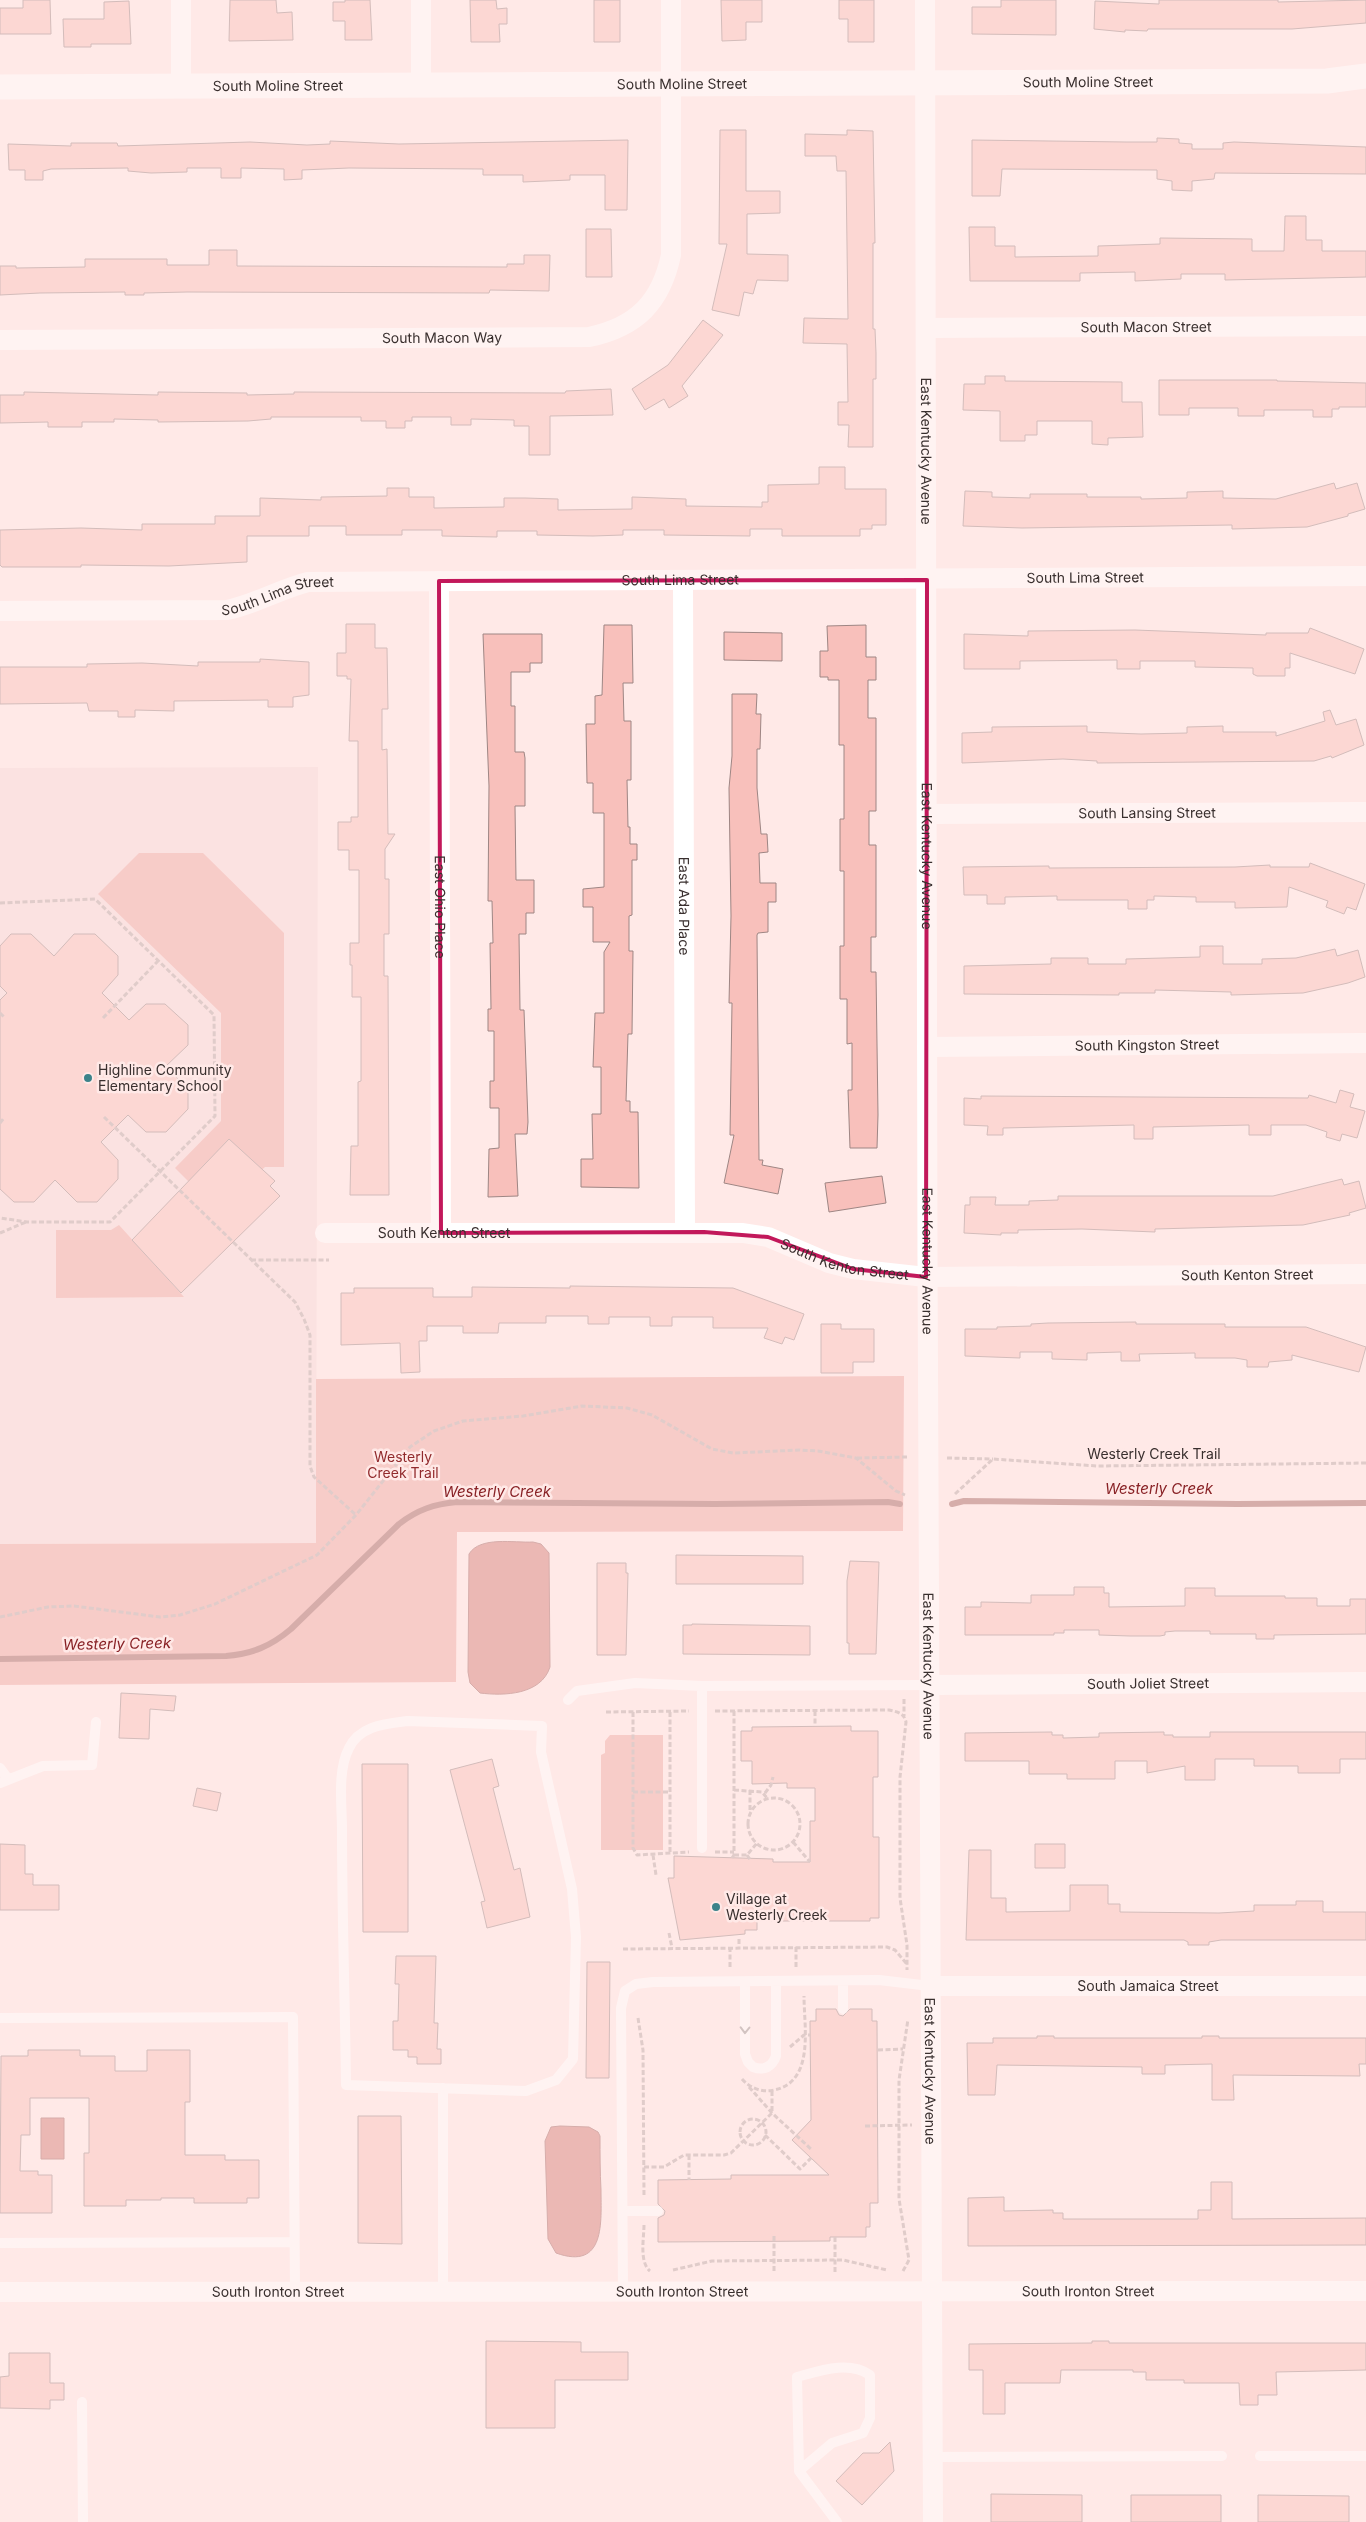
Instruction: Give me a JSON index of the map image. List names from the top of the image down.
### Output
{
  "streets": {
    "street": [
      "South Moline Street",
      "South Macon Street",
      "South Macon Way",
      "East Kentucky Avenue",
      "South Lima Street",
      "South Lansing Street",
      "East Ada Place",
      "East Ohio Place",
      "South Kingston Street",
      "South Kenton Street",
      "South Joliet Street",
      "South Jamaica Street",
      "South Ironton Street"
    ],
    "path": ["Westerly Creek Trail"]
  },
  "crossings": [
    ["South Moline Street", "South Macon Way"],
    ["South Moline Street", "East Kentucky Avenue"],
    ["South Macon Street", "East Kentucky Avenue"],
    ["East Kentucky Avenue", "South Lima Street"],
    ["East Kentucky Avenue", "South Lansing Street"],
    ["East Kentucky Avenue", "South Kingston Street"],
    ["East Kentucky Avenue", "South Kenton Street"],
    ["East Kentucky Avenue", "South Joliet Street"],
    ["East Kentucky Avenue", "South Jamaica Street"],
    ["East Kentucky Avenue", "South Ironton Street"],
    ["South Lima Street", "East Ada Place"],
    ["South Lima Street", "East Ohio Place"],
    ["East Ada Place", "South Kenton Street"],
    ["East Ohio Place", "South Kenton Street"]
  ],
  "water": ["Westerly Creek"],
  "parks": ["Westerly Creek Trail"],
  "places": ["Highline Community Elementary School", "Village at Westerly Creek"]
}
